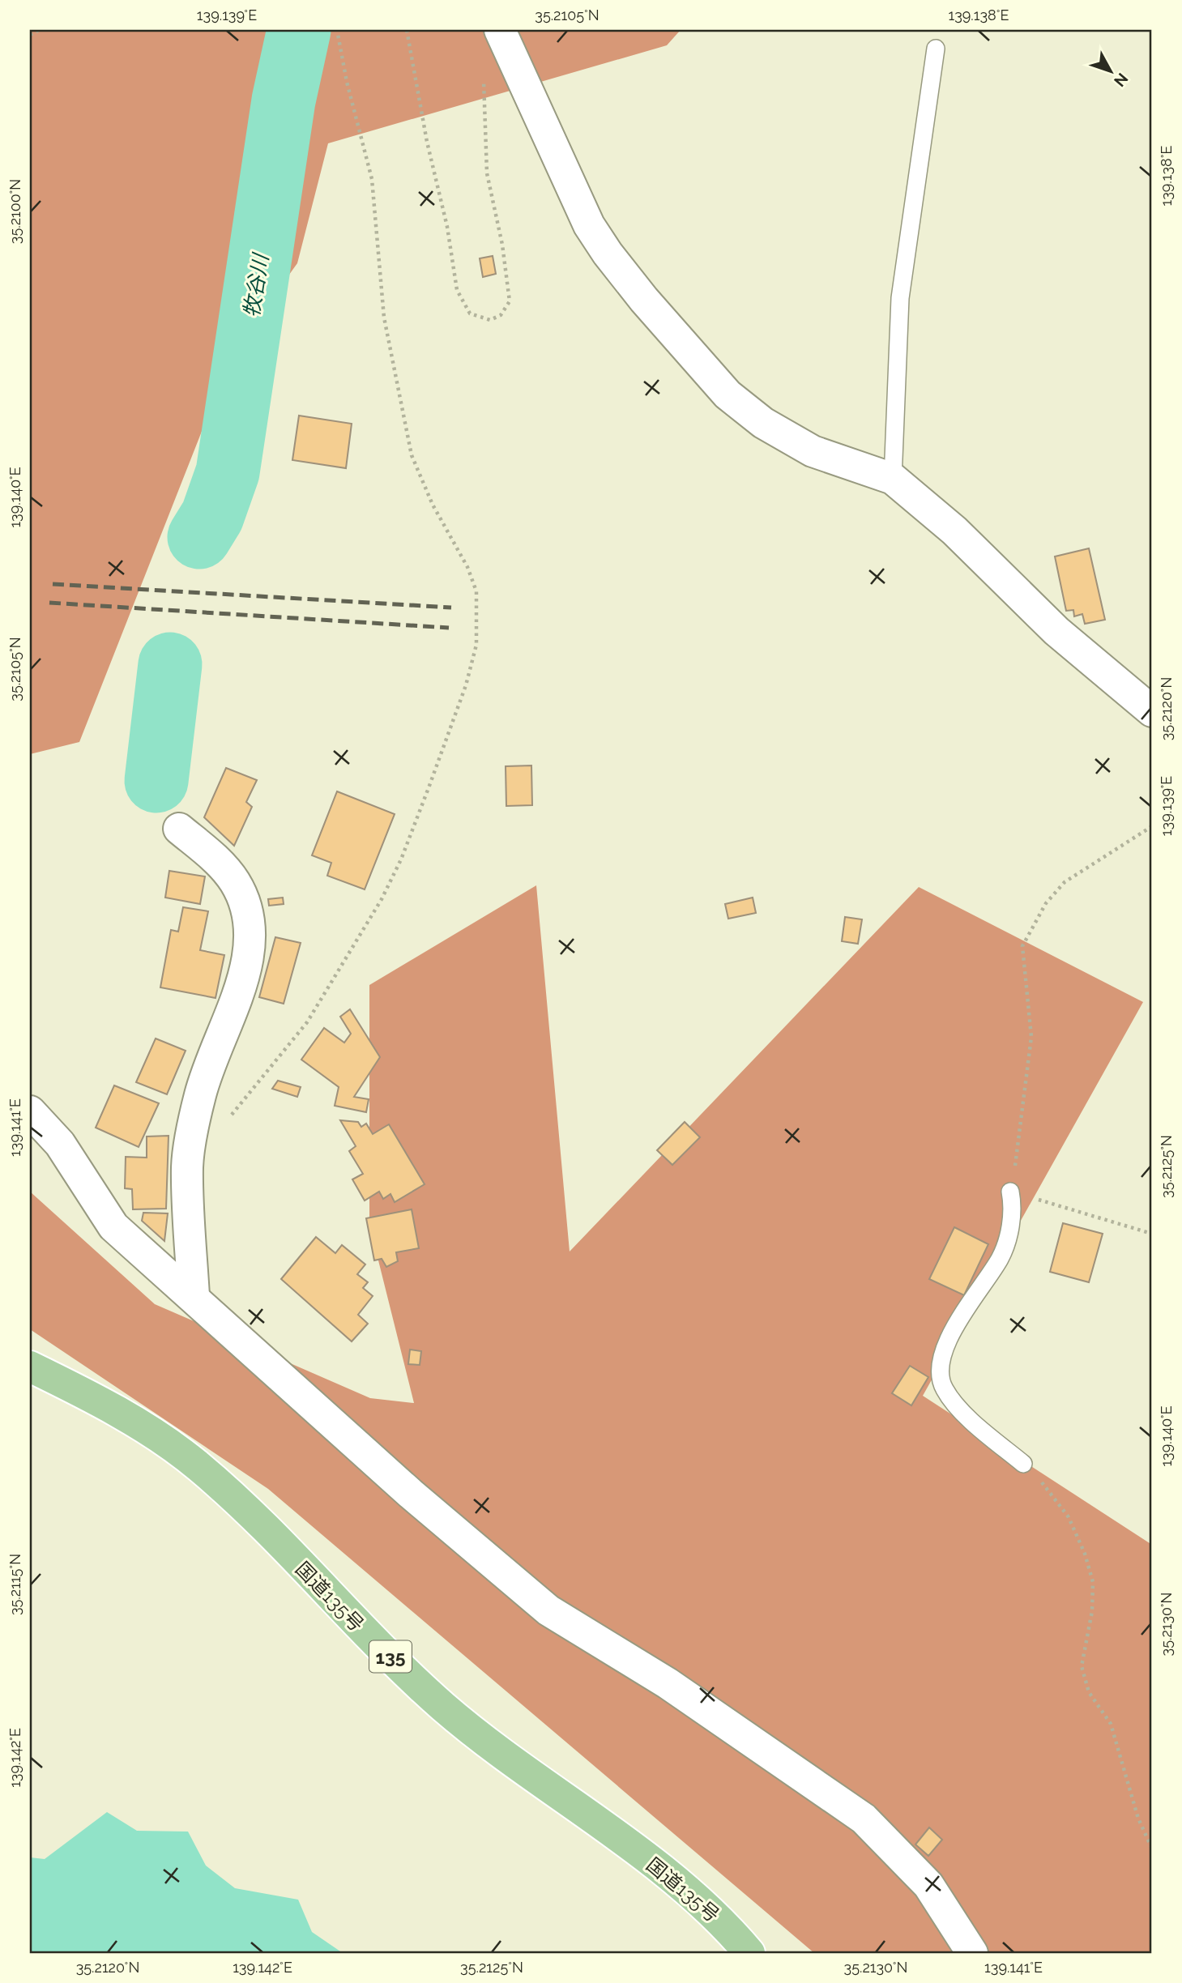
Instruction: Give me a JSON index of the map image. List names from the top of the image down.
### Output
{
  "streets": {
    "highway": ["国道135号", "135"]
  },
  "water": ["牧谷川"],
  "north": "bottom right",
  "coordinates": [
    "139.139°E",
    "35.2105°N",
    "139.138°E",
    "35.2100°N",
    "139.140°E",
    "35.2120°N",
    "139.141°E",
    "35.2125°N",
    "35.2115°N",
    "35.2130°N",
    "139.142°E"
  ]
}
